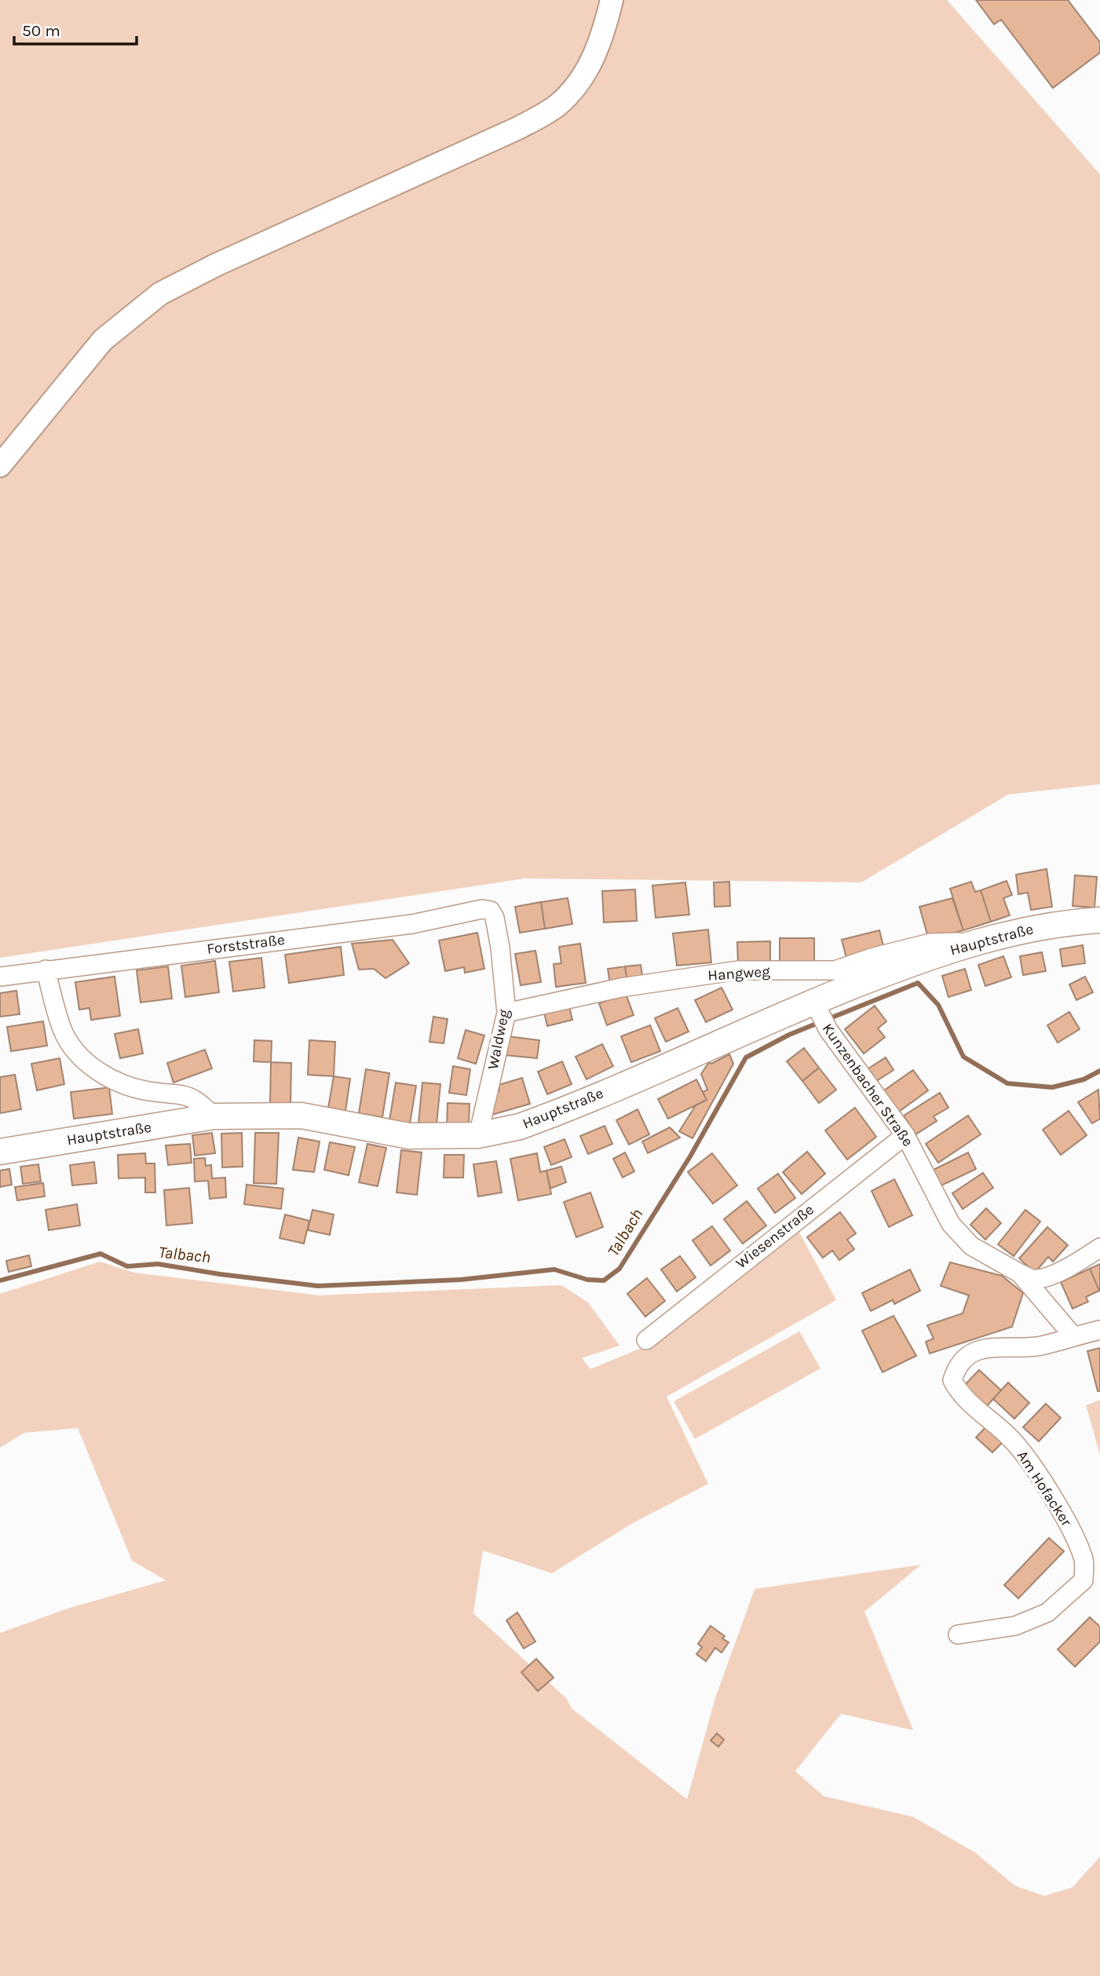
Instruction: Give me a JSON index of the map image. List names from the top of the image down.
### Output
{
  "streets": {
    "main road": ["Hauptstraße"],
    "street": [
      "Forststraße",
      "Hangweg",
      "Waldweg",
      "Kunzenbacher Straße",
      "Wiesenstraße",
      "Am Hofacker"
    ]
  },
  "crossings": [
    ["Hauptstraße", "Hangweg"],
    ["Hauptstraße", "Waldweg"],
    ["Hauptstraße", "Kunzenbacher Straße"],
    ["Forststraße", "Waldweg"],
    ["Hangweg", "Waldweg"],
    ["Kunzenbacher Straße", "Wiesenstraße"],
    ["Kunzenbacher Straße", "Am Hofacker"]
  ],
  "water": ["Talbach"],
  "scale_bar": "50 m"
}
